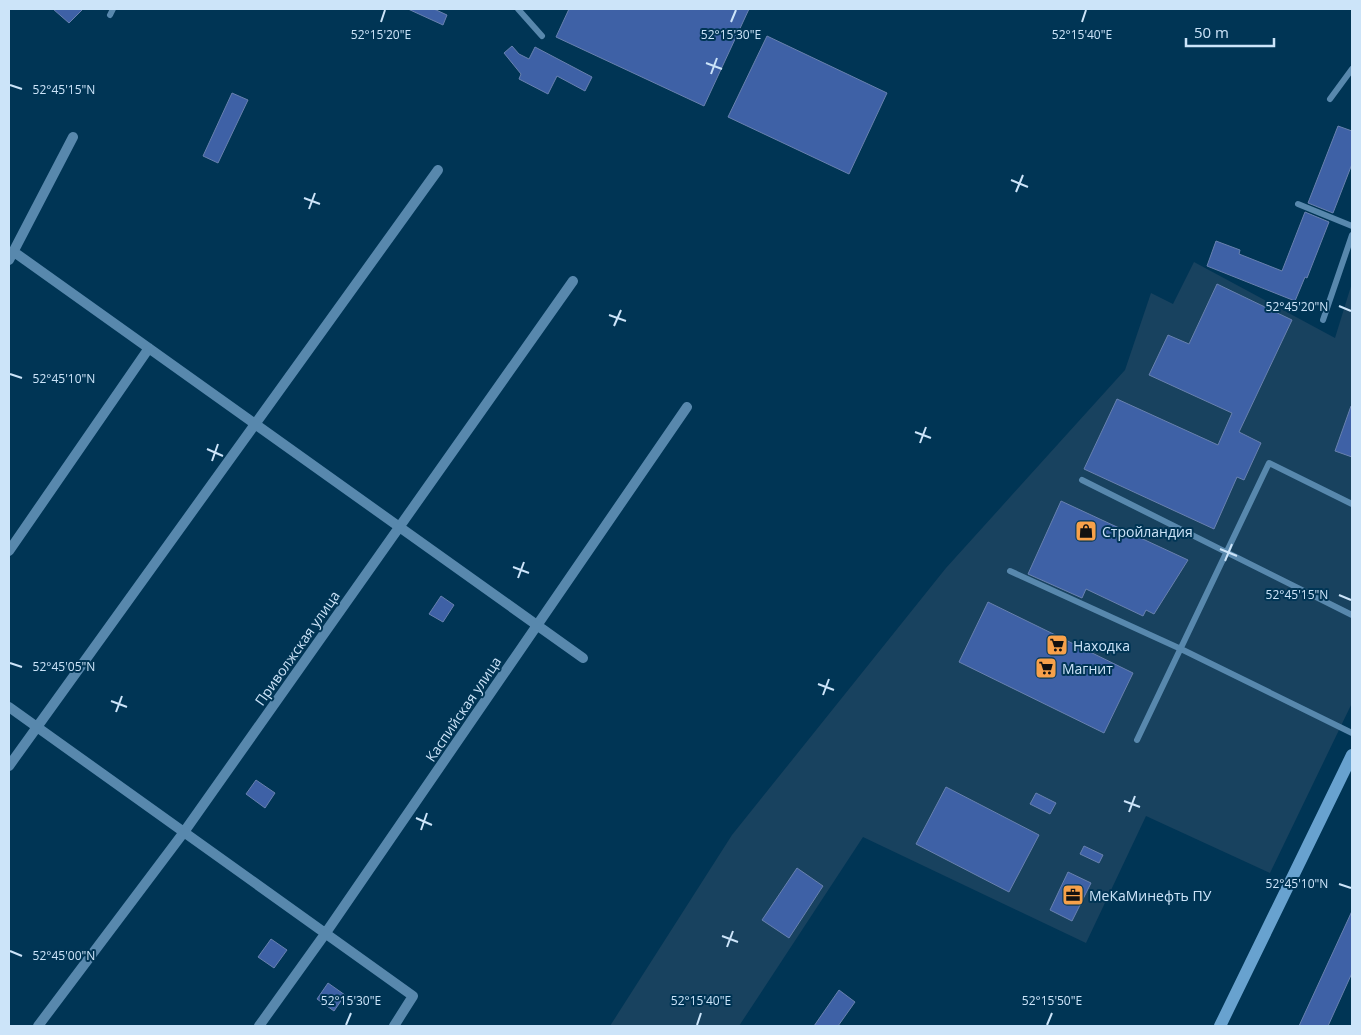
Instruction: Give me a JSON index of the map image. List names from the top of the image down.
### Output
{
  "streets": {
    "street": ["Приволжская улица", "Каспийская улица"]
  },
  "places": {
    "shop": ["Стройландия"],
    "supermarket": ["Находка", "Магнит"],
    "office": ["МеКаМинефть ПУ"]
  },
  "scale_bar": "50 m",
  "coordinates": [
    "52°15'20\"E",
    "52°15'30\"E",
    "52°15'40\"E",
    "52°45'15\"N",
    "52°45'20\"N",
    "52°45'10\"N",
    "52°45'05\"N",
    "52°45'00\"N",
    "52°15'50\"E"
  ]
}
